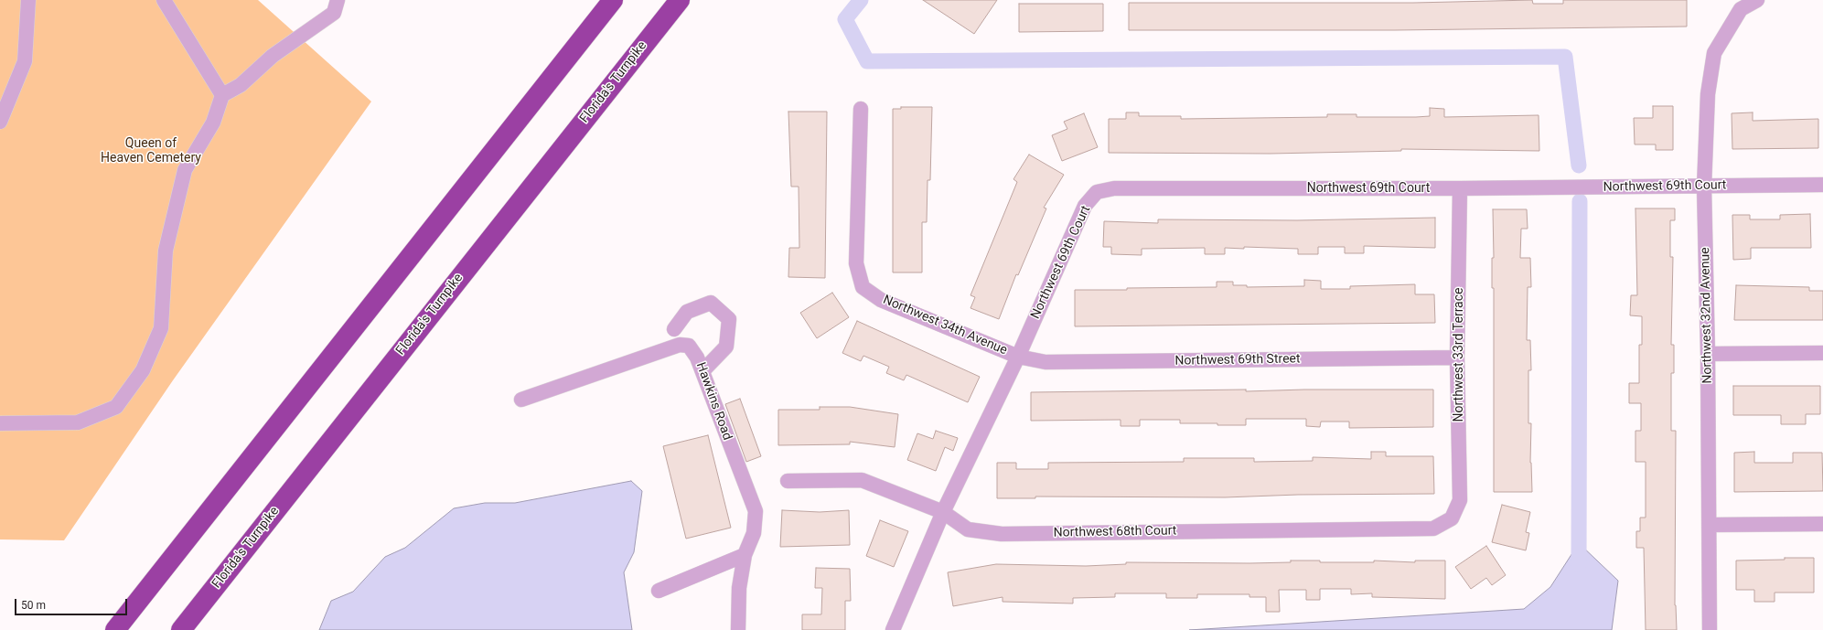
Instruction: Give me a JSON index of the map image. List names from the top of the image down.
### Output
{
  "streets": {
    "highway": ["Florida's Turnpike"],
    "street": [
      "Northwest 69th Court",
      "Northwest 32nd Avenue",
      "Northwest 34th Avenue",
      "Northwest 33rd Terrace",
      "Northwest 69th Street",
      "Hawkins Road",
      "Northwest 68th Court"
    ]
  },
  "crossings": [
    ["Northwest 69th Court", "Northwest 32nd Avenue"],
    ["Northwest 69th Court", "Northwest 34th Avenue"],
    ["Northwest 69th Court", "Northwest 33rd Terrace"],
    ["Northwest 69th Court", "Northwest 69th Street"],
    ["Northwest 34th Avenue", "Northwest 69th Street"],
    ["Northwest 34th Avenue", "Northwest 68th Court"],
    ["Northwest 33rd Terrace", "Northwest 69th Street"],
    ["Northwest 33rd Terrace", "Northwest 68th Court"]
  ],
  "parks": ["Queen of Heaven Cemetery"],
  "scale_bar": "50 m"
}
